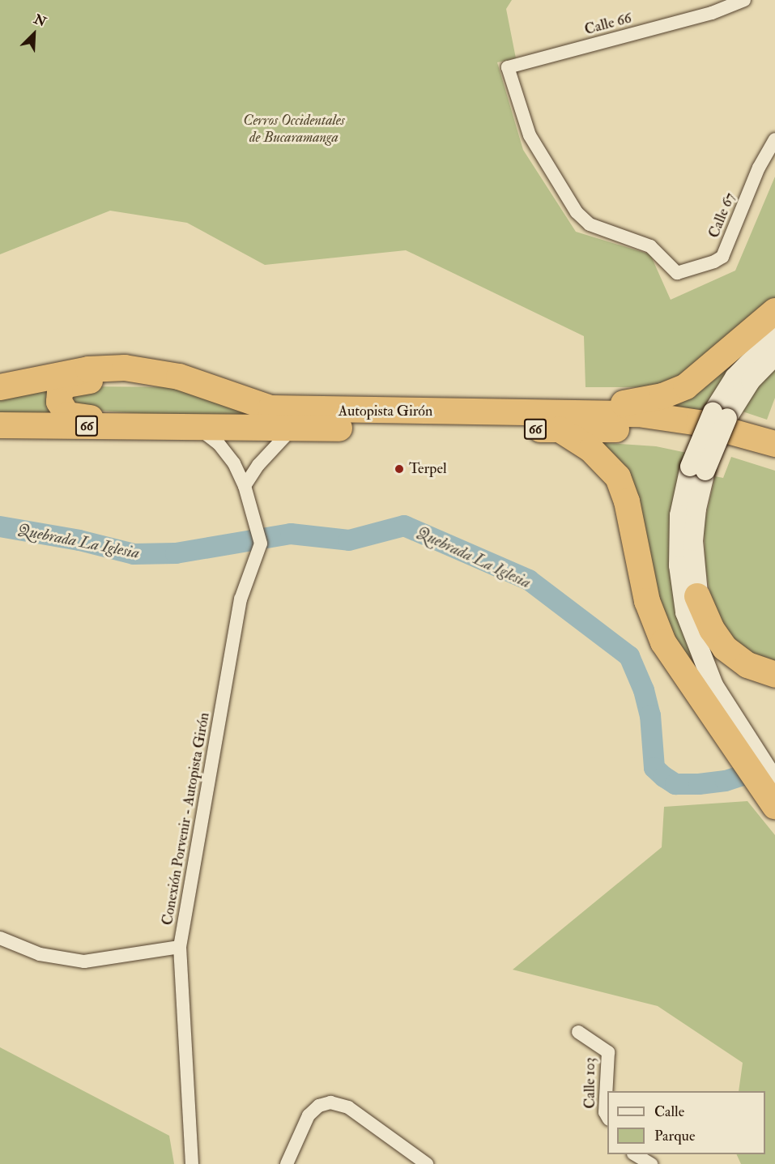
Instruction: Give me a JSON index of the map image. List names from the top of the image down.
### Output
{
  "streets": {
    "highway": ["Autopista Girón", "66"],
    "street": [
      "Calle 66",
      "Calle 67",
      "Conexión Porvenir - Autopista Girón",
      "Calle 103"
    ]
  },
  "crossings": [
    ["Calle 66", "Calle 67"],
    ["Autopista Girón", "Conexión Porvenir - Autopista Girón"]
  ],
  "water": ["Quebrada La Iglesia"],
  "parks": ["Cerros Occidentales de Bucaramanga"],
  "places": ["Terpel"],
  "legend": ["Calle", "Parque"],
  "north": "top right"
}
